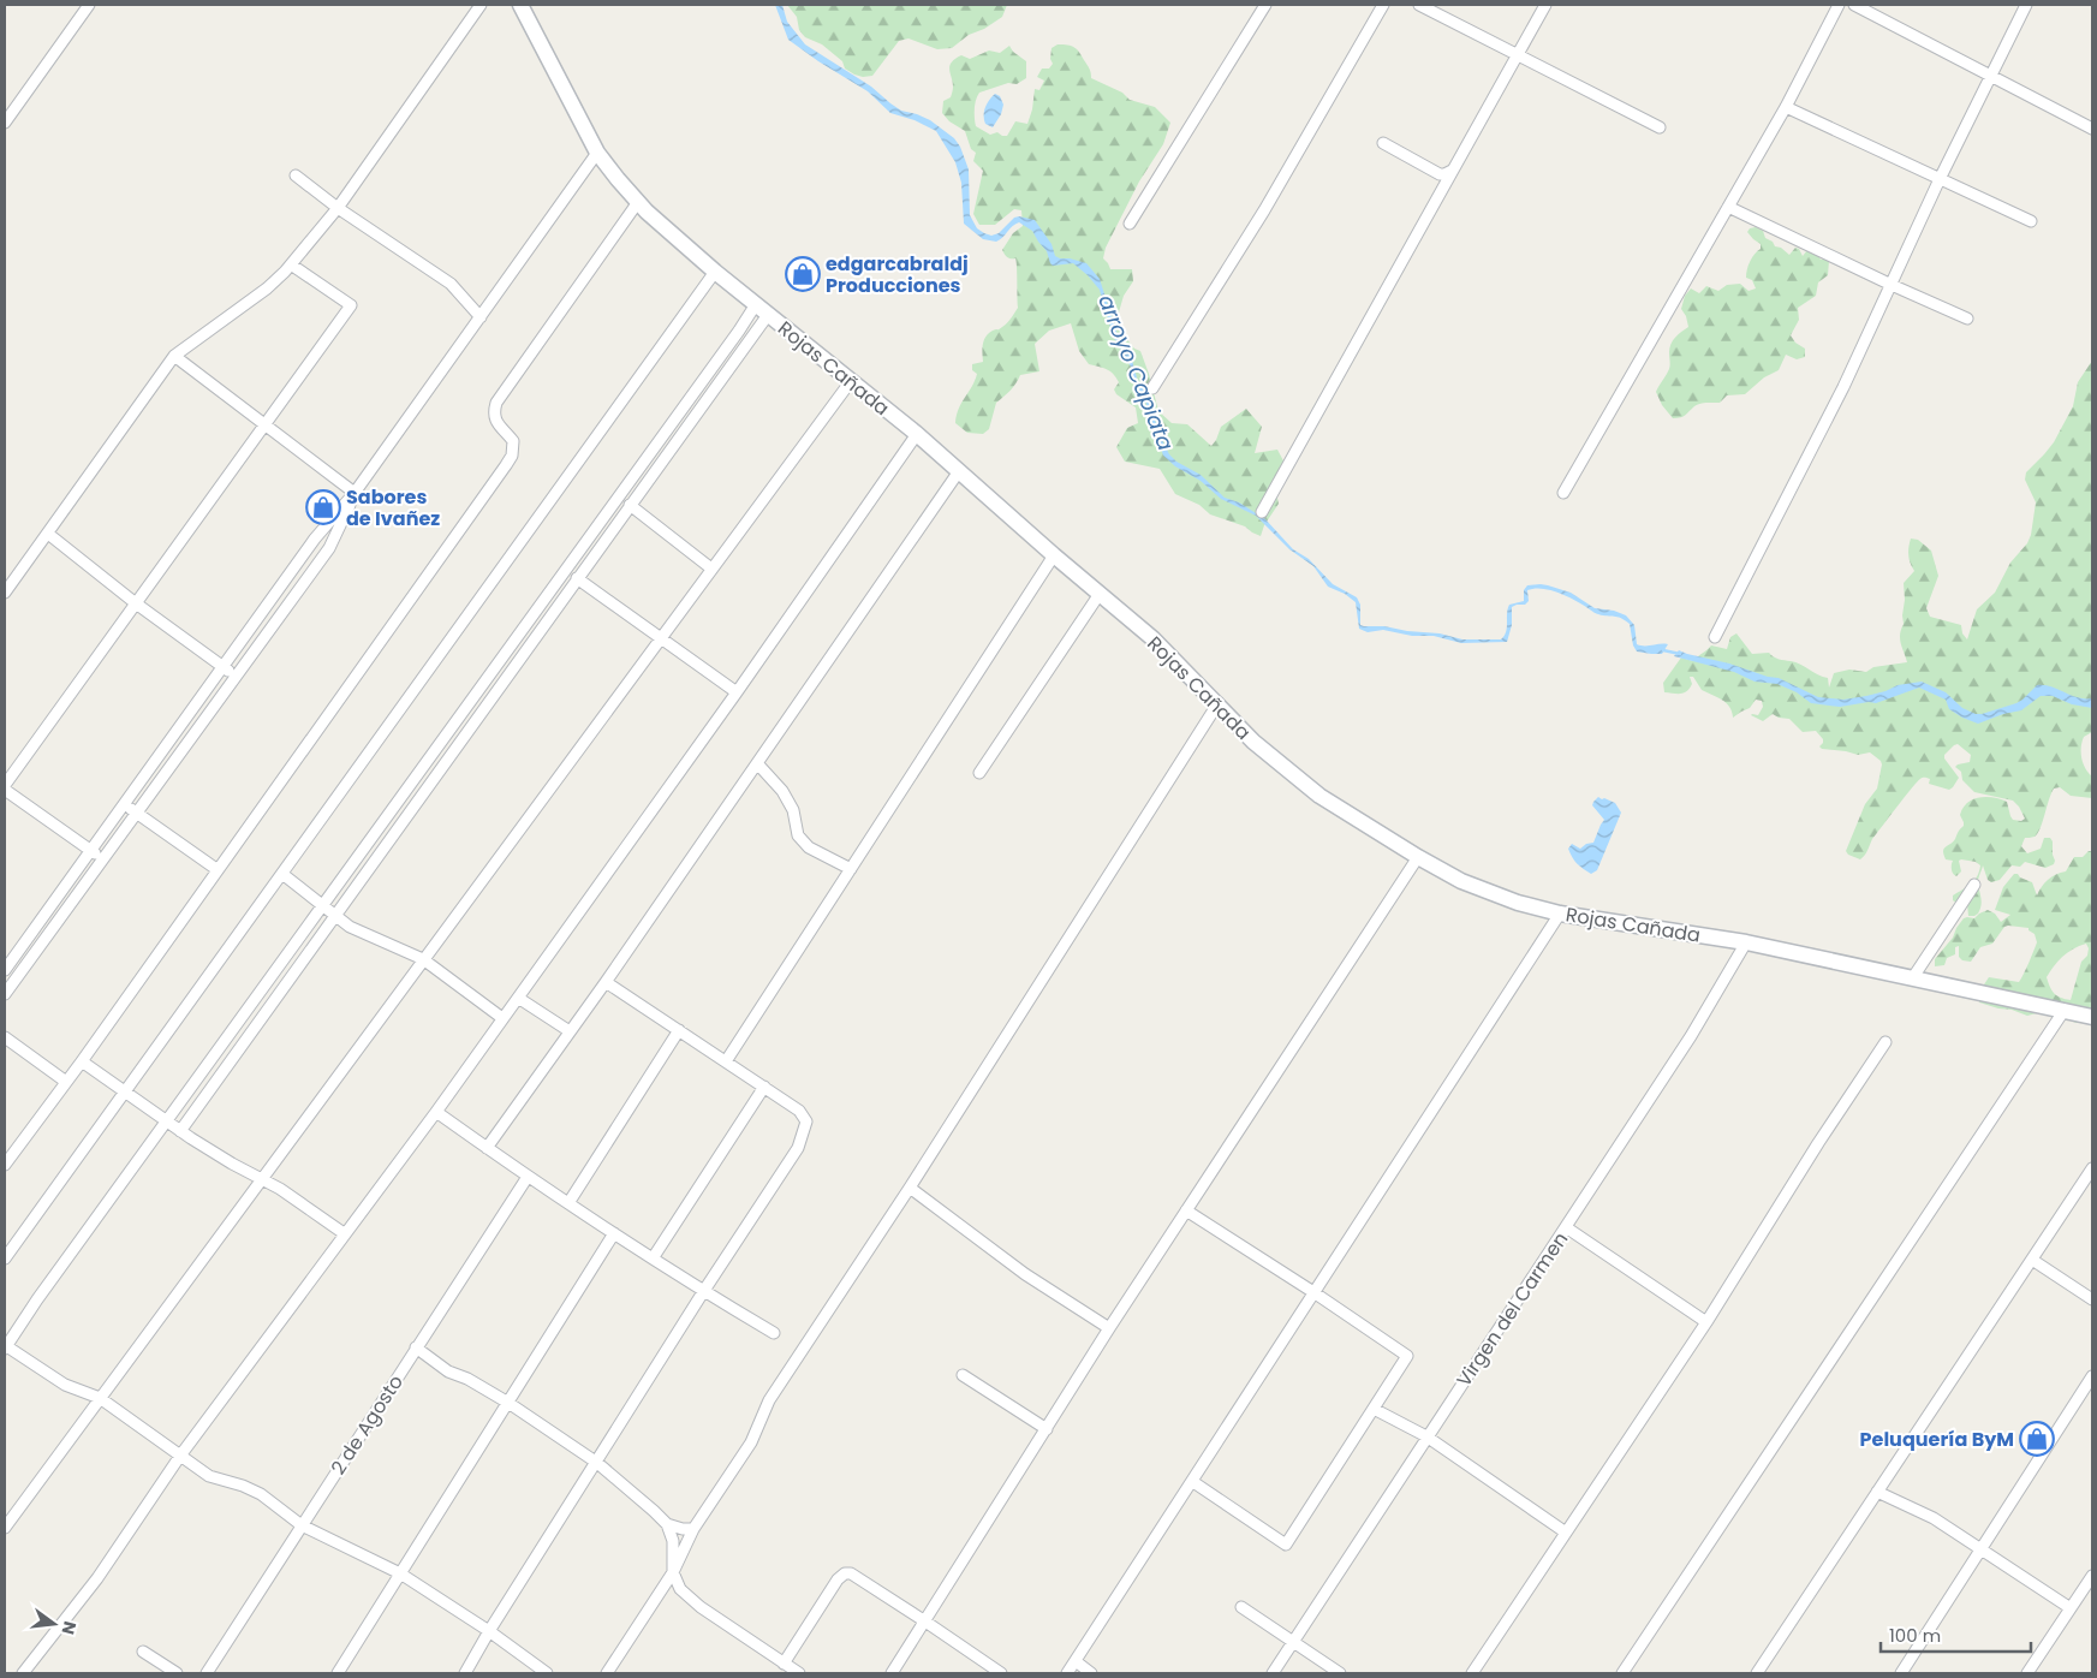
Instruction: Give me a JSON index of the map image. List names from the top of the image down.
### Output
{
  "streets": {
    "main road": ["Rojas Cañada"],
    "street": ["Virgen del Carmen", "2 de Agosto"]
  },
  "crossings": [
    ["Rojas Cañada", "Virgen del Carmen"]
  ],
  "water": ["arroyo Capiata"],
  "places": {
    "shop": ["edgarcabraldj Producciones", "Sabores de Ivañez", "Peluquería ByM"]
  },
  "scale_bar": "100 m",
  "north": "right"
}
